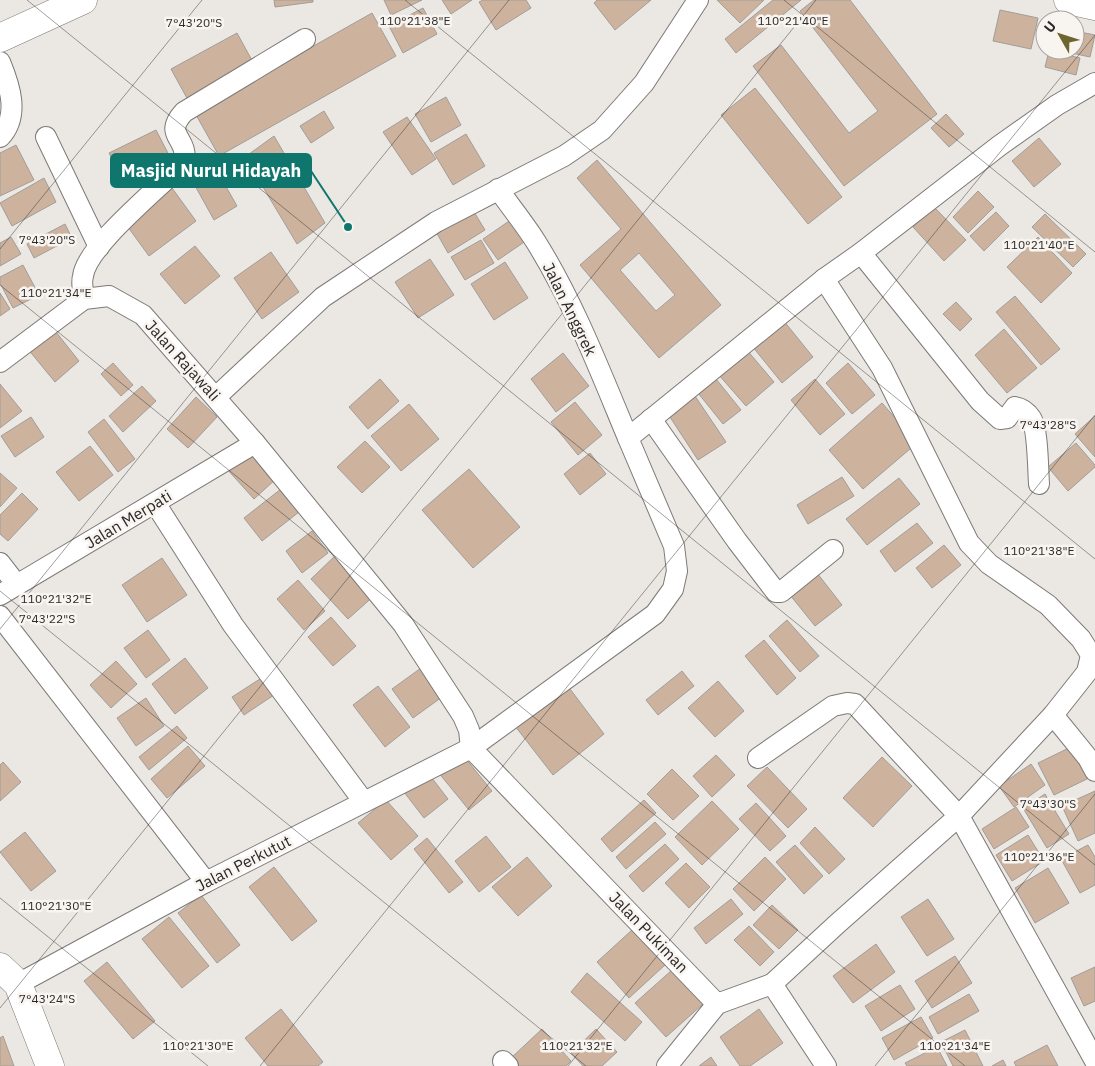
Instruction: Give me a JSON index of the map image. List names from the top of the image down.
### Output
{
  "streets": {
    "street": [
      "Jalan Anggrek",
      "Jalan Rajawali",
      "Jalan Merpati",
      "Jalan Perkutut",
      "Jalan Pukiman"
    ]
  },
  "crossings": [
    ["Jalan Anggrek", "Jalan Rajawali"],
    ["Jalan Anggrek", "Jalan Perkutut"],
    ["Jalan Anggrek", "Jalan Pukiman"],
    ["Jalan Rajawali", "Jalan Merpati"],
    ["Jalan Rajawali", "Jalan Perkutut"],
    ["Jalan Rajawali", "Jalan Pukiman"],
    ["Jalan Perkutut", "Jalan Pukiman"]
  ],
  "places": ["Masjid Nurul Hidayah"],
  "north": "top left",
  "coordinates": [
    "110°21'38\"E",
    "110°21'40\"E",
    "7°43'20\"S",
    "110°21'34\"E",
    "7°43'28\"S",
    "110°21'32\"E",
    "7°43'22\"S",
    "7°43'30\"S",
    "110°21'36\"E",
    "110°21'30\"E",
    "7°43'24\"S"
  ]
}
